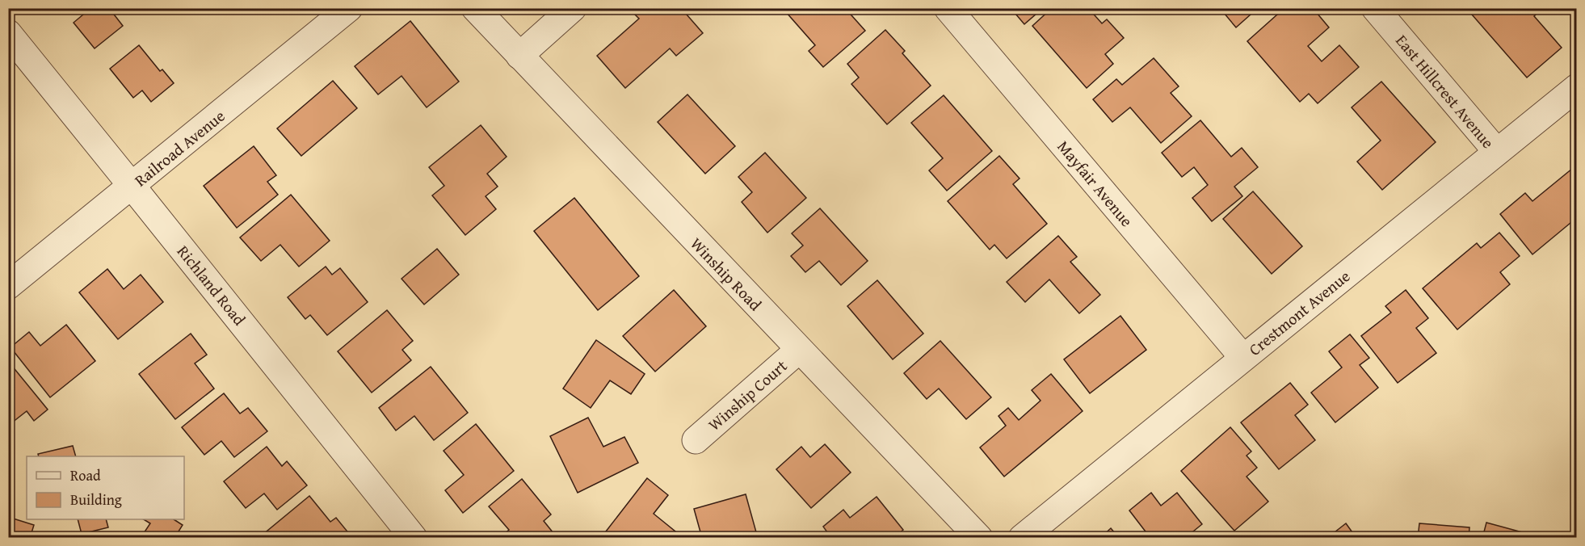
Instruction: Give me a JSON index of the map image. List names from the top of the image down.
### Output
{
  "streets": {
    "street": [
      "East Hillcrest Avenue",
      "Railroad Avenue",
      "Mayfair Avenue",
      "Winship Road",
      "Richland Road",
      "Crestmont Avenue",
      "Winship Court"
    ]
  },
  "crossings": [
    ["East Hillcrest Avenue", "Crestmont Avenue"],
    ["Railroad Avenue", "Richland Road"],
    ["Mayfair Avenue", "Crestmont Avenue"],
    ["Winship Road", "Winship Court"]
  ],
  "legend": ["Road", "Building"]
}
